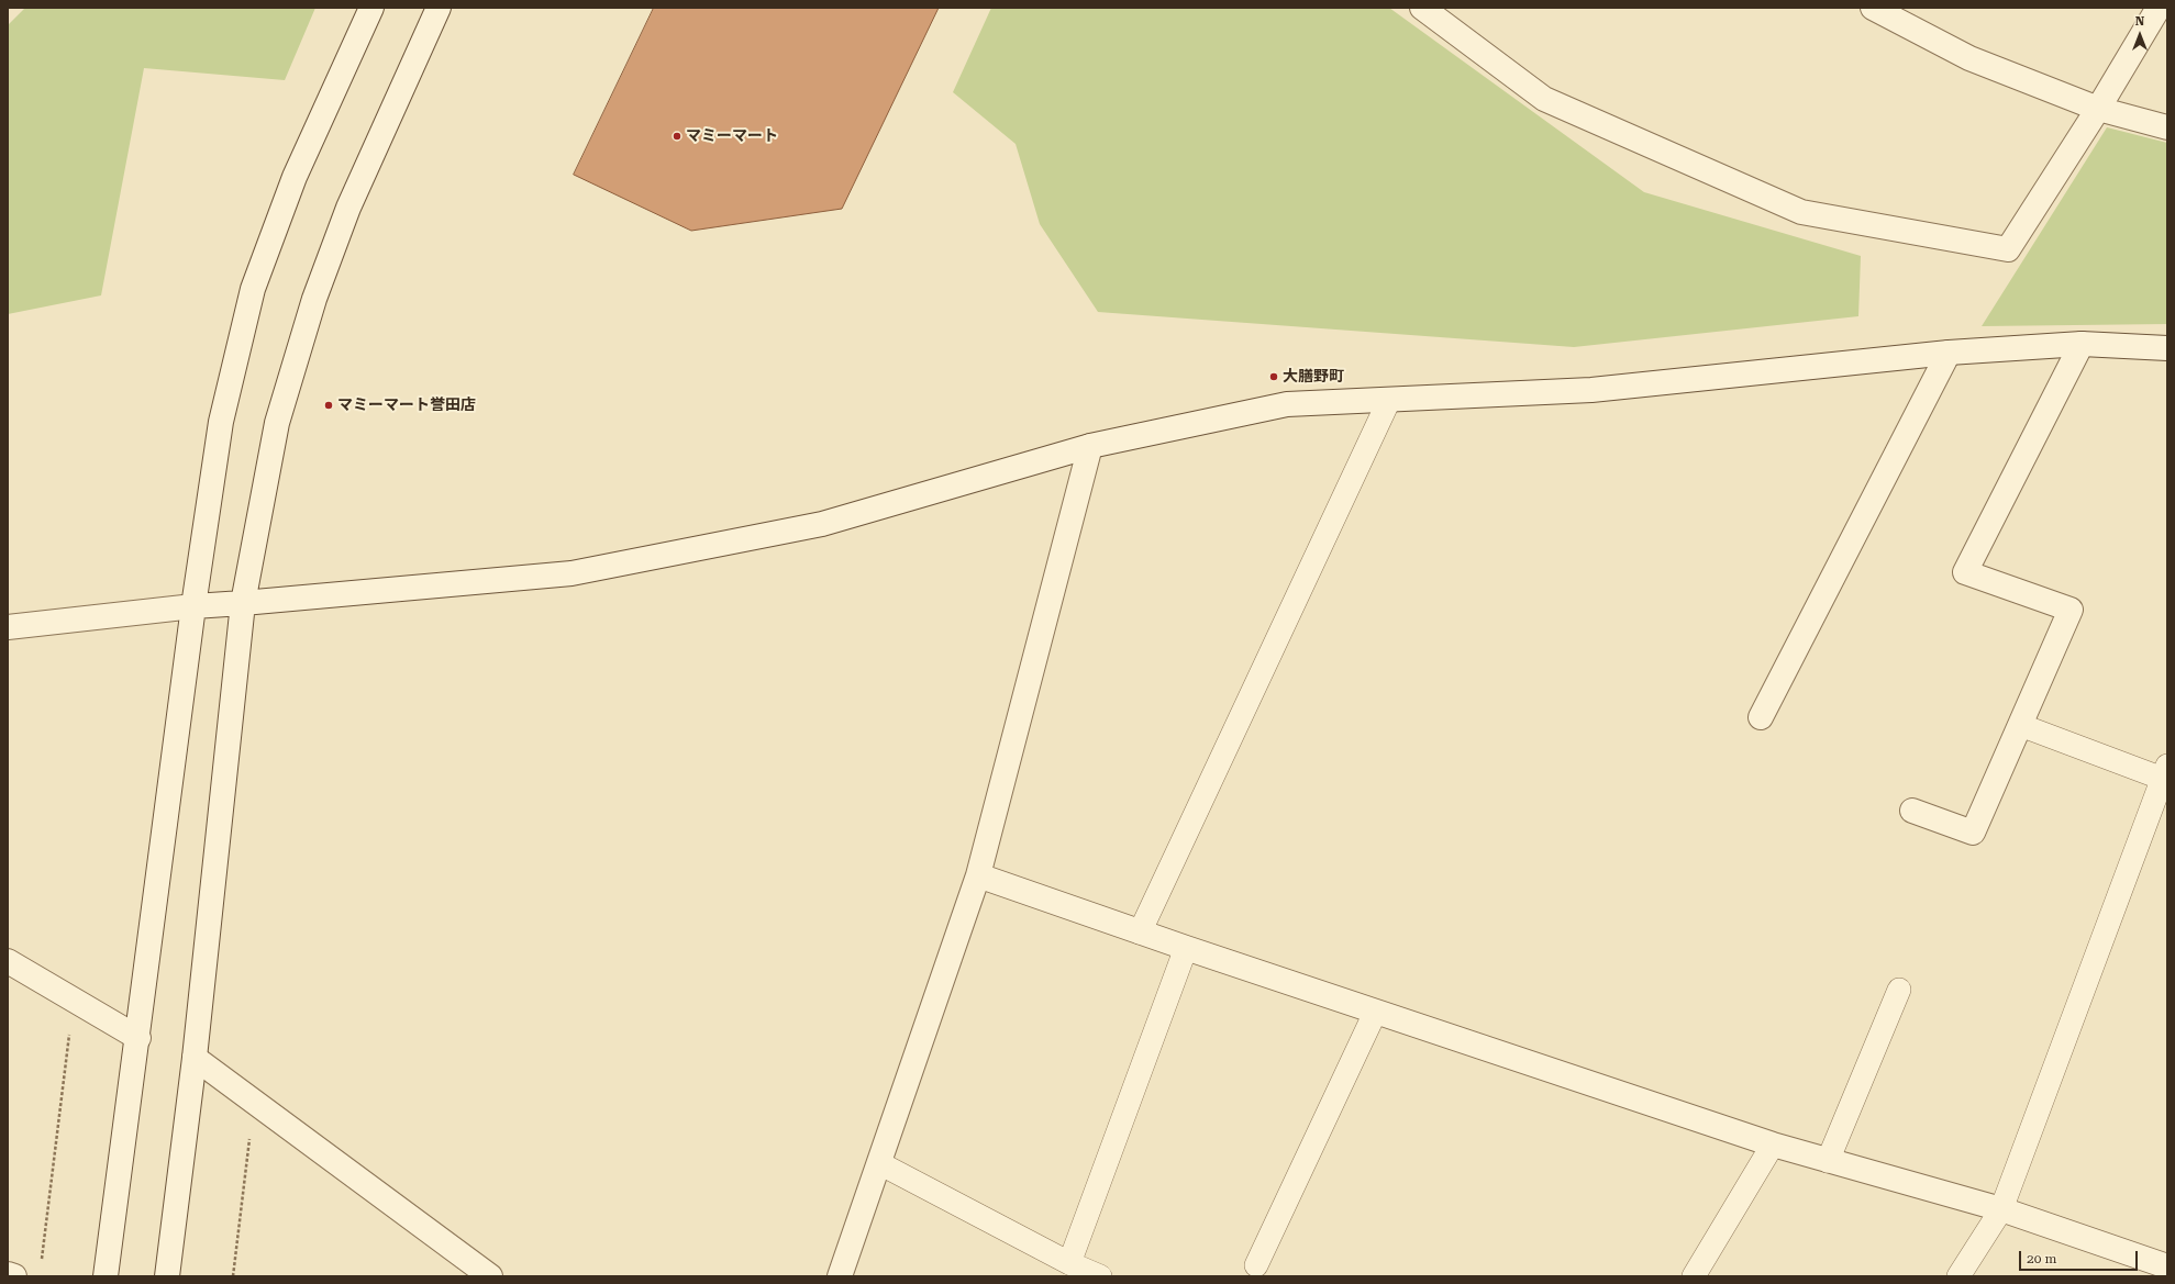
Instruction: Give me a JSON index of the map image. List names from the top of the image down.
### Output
{
  "places": ["マミーマート", "大膳野町", "マミーマート誉田店"],
  "scale_bar": "20 m",
  "north": "top"
}
